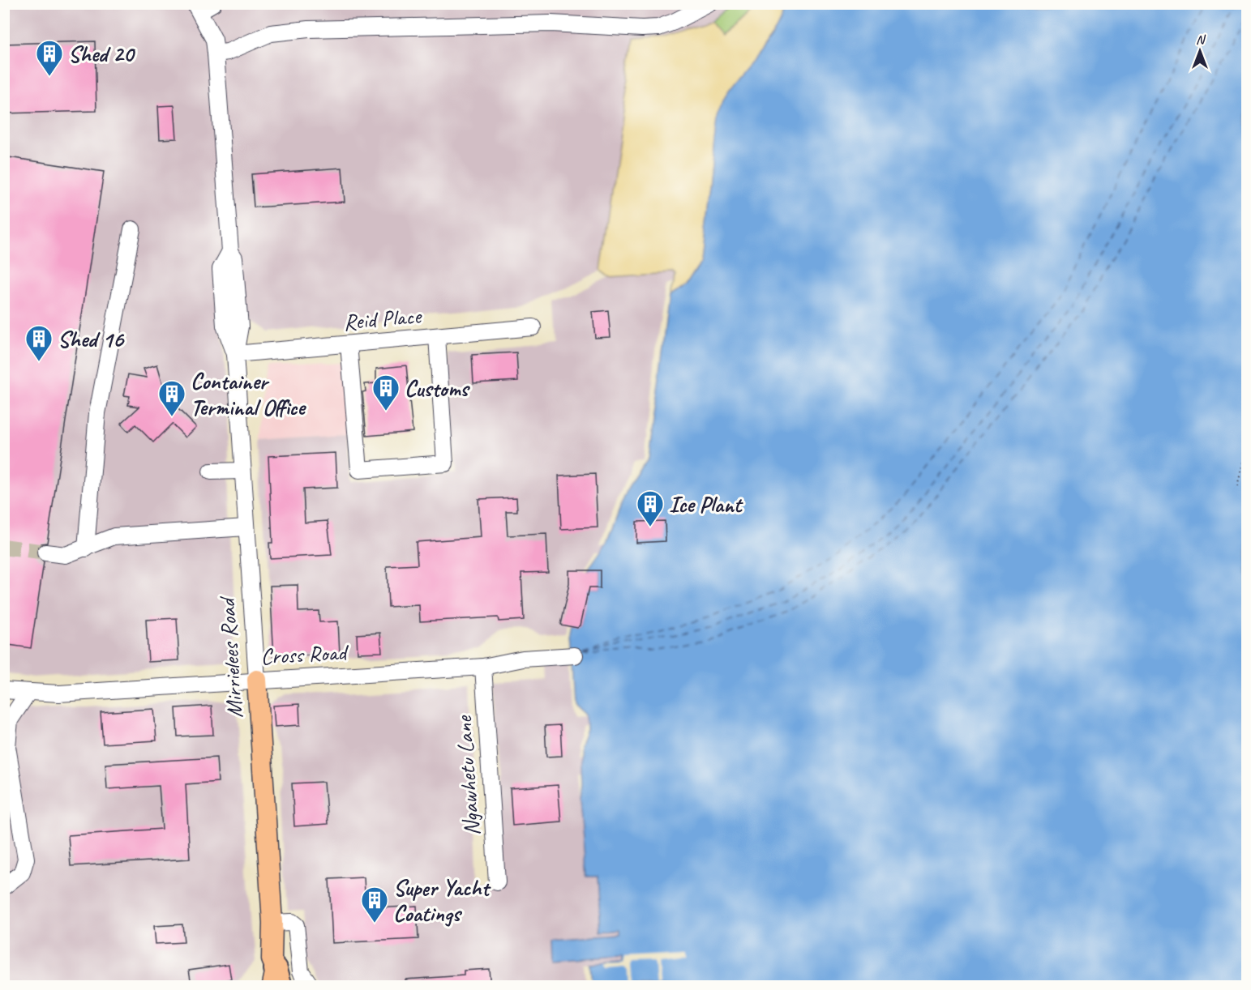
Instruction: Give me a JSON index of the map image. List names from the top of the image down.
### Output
{
  "streets": {
    "main road": ["Mirrielees Road"],
    "street": ["Reid Place", "Cross Road", "Ngawhetu Lane"]
  },
  "crossings": [
    ["Reid Place", "Mirrielees Road"],
    ["Cross Road", "Mirrielees Road"],
    ["Cross Road", "Ngawhetu Lane"]
  ],
  "places": {
    "building": [
      "Shed 20",
      "Shed 16",
      "Customs",
      "Container Terminal Office",
      "Ice Plant",
      "Super Yacht Coatings"
    ]
  },
  "north": "top"
}
